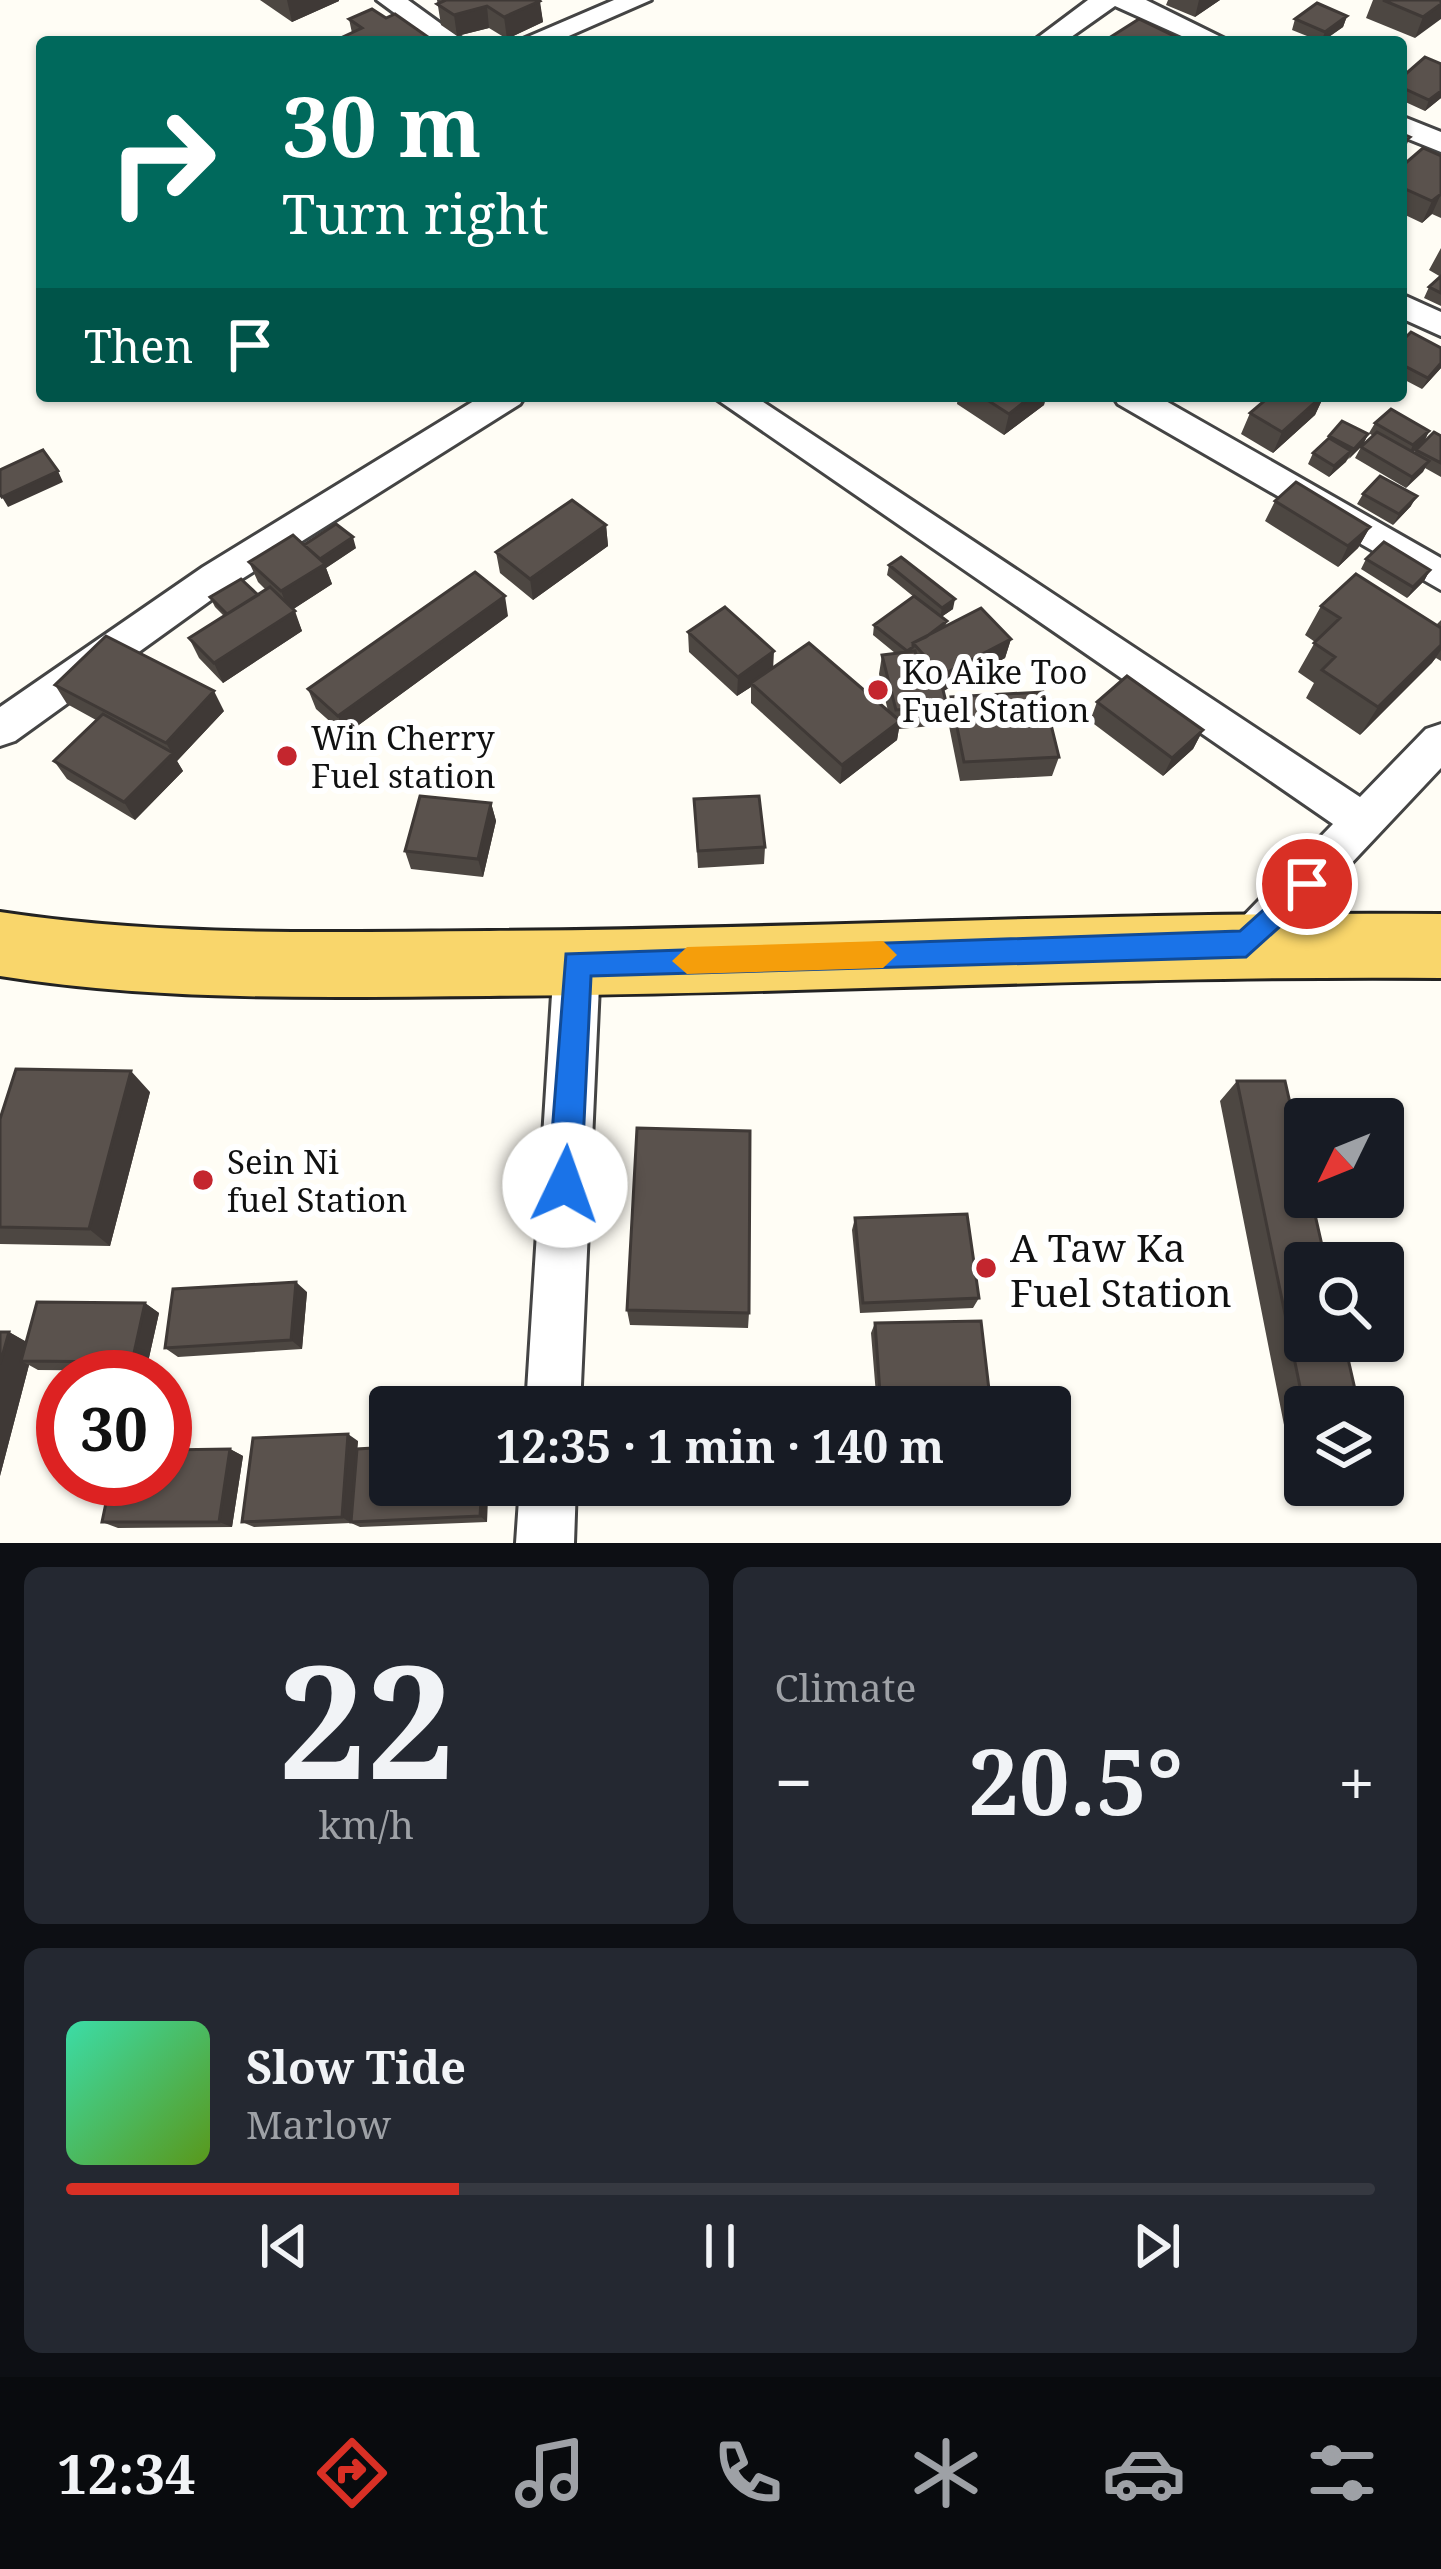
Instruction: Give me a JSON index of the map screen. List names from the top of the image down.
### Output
{
  "places": [
    "Ko Aike Too Fuel Station",
    "Win Cherry Fuel station",
    "Sein Ni fuel Station",
    "A Taw Ka Fuel Station"
  ],
  "north": "bottom left",
  "page": {
    "turn": ["30 m", "Turn right"],
    "then": "Then",
    "limit": "30",
    "trip": "12:35 · 1 min · 140 m",
    "tile": [
      ["22", "km/h"],
      "Climate"
    ],
    "heat": ["−", "20.5°", "+"],
    "song": ["Slow Tide", "Marlow"],
    "tabs": "12:34"
  }
}
